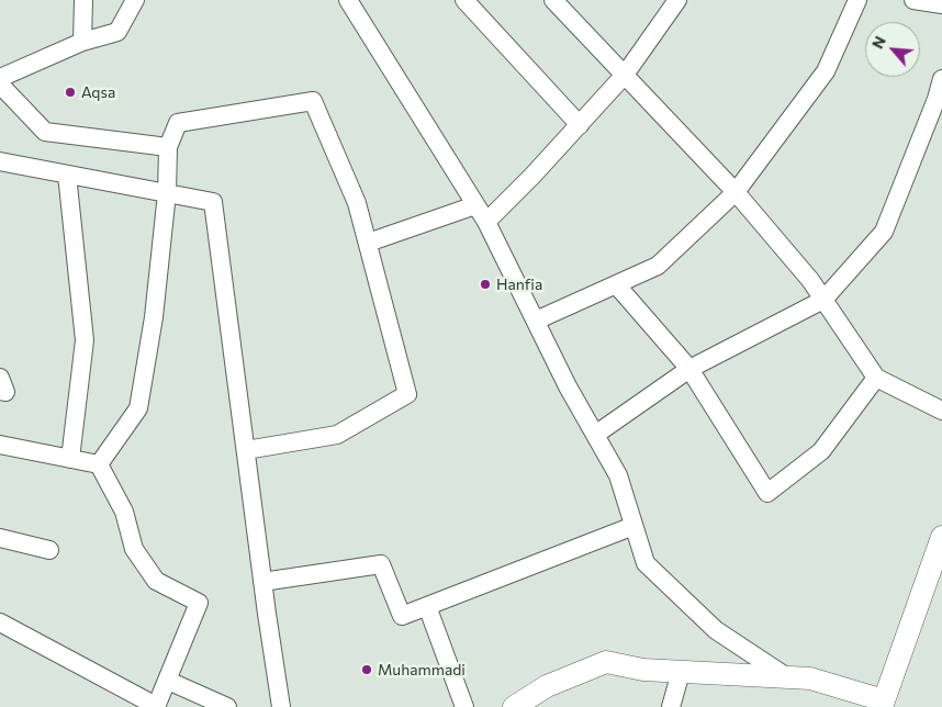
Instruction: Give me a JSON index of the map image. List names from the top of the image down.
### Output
{
  "places": ["Aqsa", "Hanfia", "Muhammadi"],
  "north": "top left"
}
